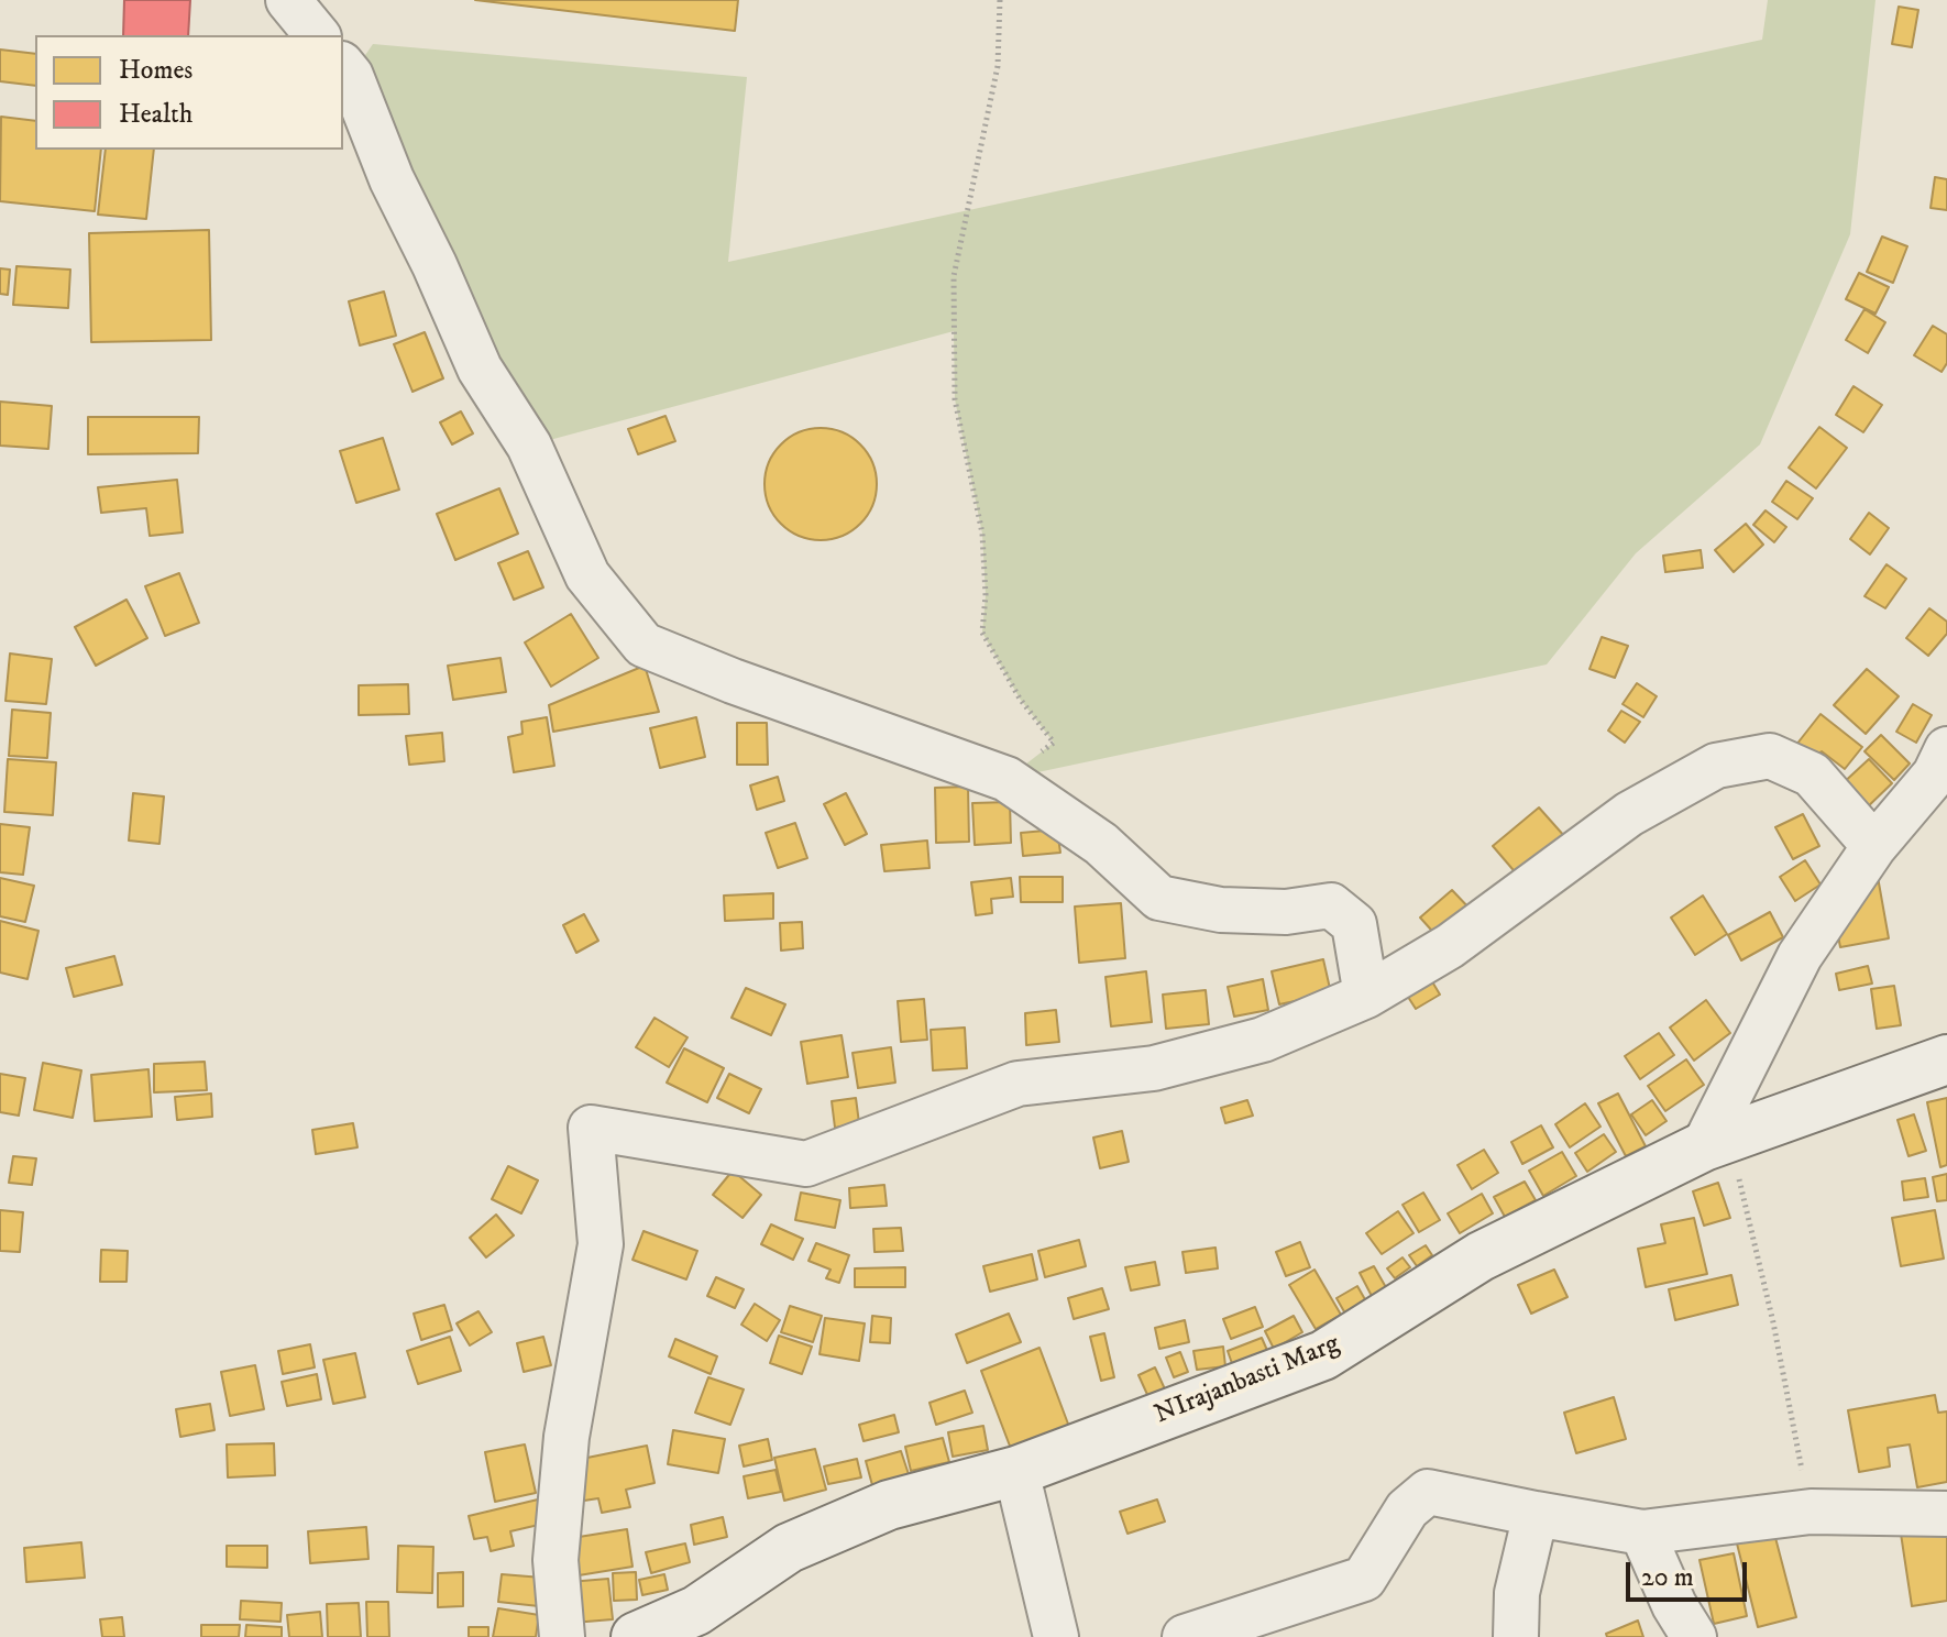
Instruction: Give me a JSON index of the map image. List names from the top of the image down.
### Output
{
  "streets": {
    "street": ["NIrajanbasti Marg"]
  },
  "legend": ["Homes", "Health"],
  "scale_bar": "20 m"
}
